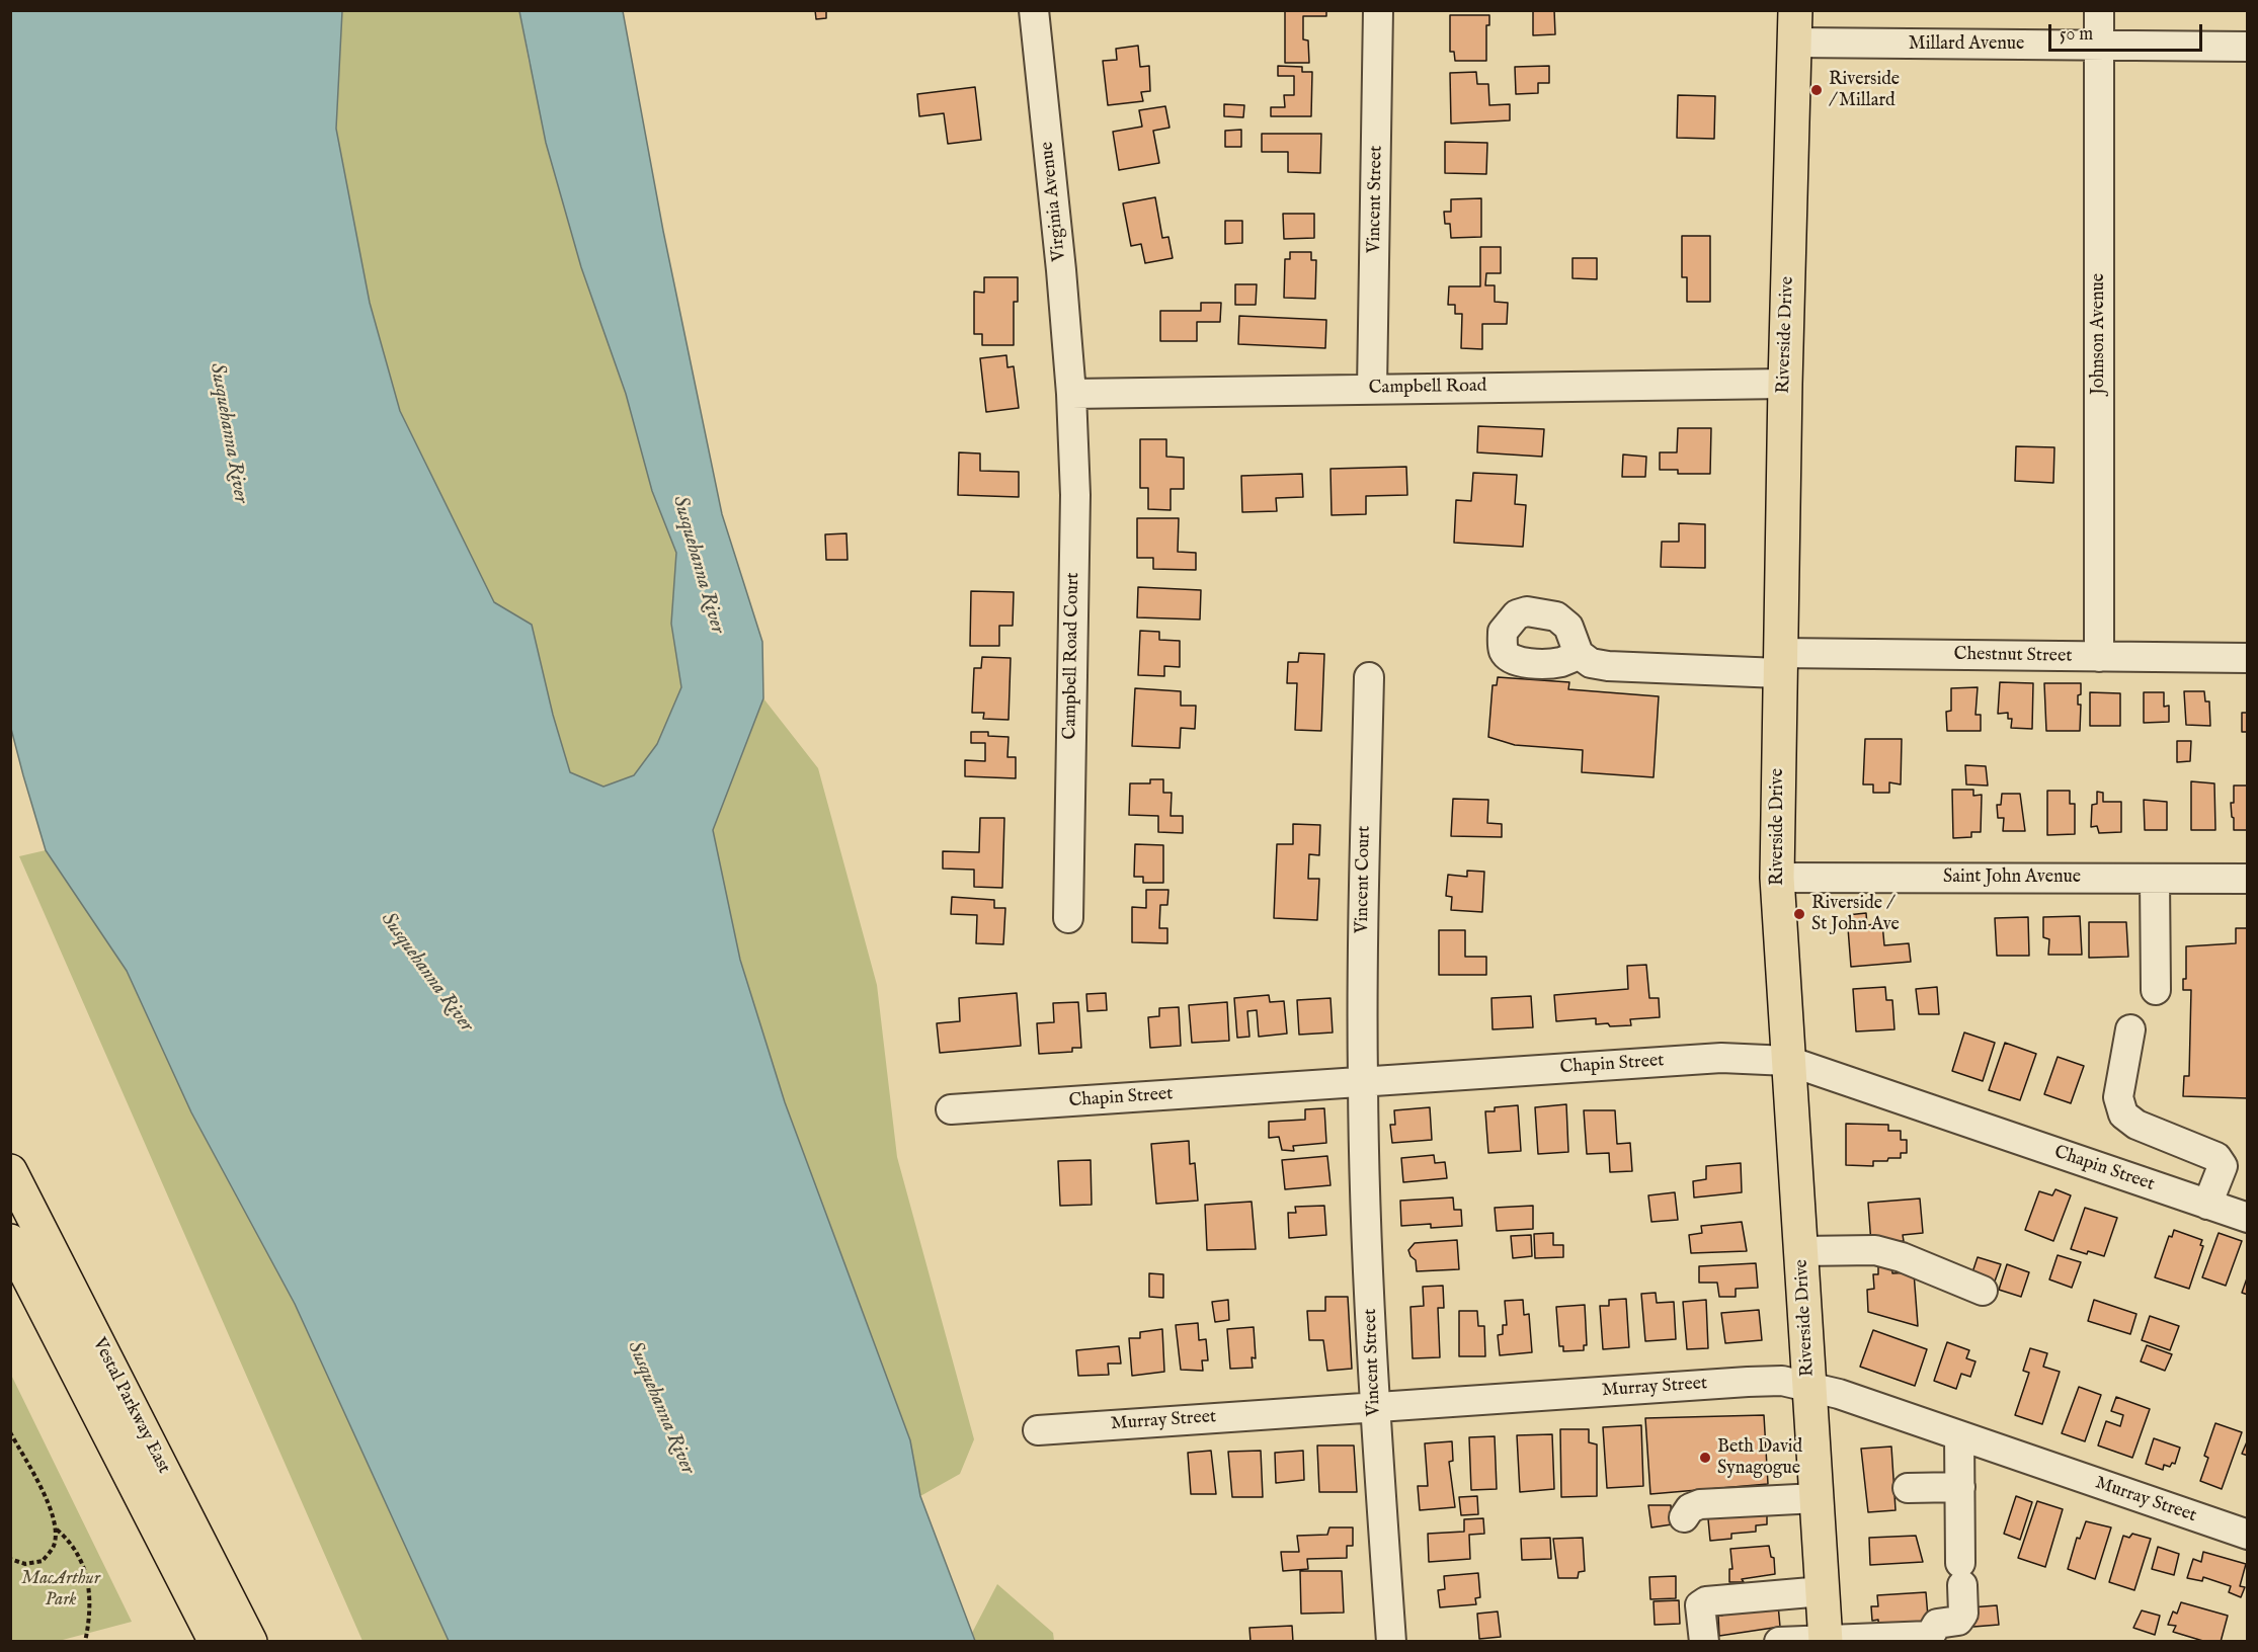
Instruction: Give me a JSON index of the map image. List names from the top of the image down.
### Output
{
  "streets": {
    "main road": ["Riverside Drive", "Vestal Parkway East"],
    "street": [
      "Millard Avenue",
      "Vincent Street",
      "Virginia Avenue",
      "Johnson Avenue",
      "Campbell Road",
      "Campbell Road Court",
      "Chestnut Street",
      "Saint John Avenue",
      "Vincent Court",
      "Chapin Street",
      "Murray Street"
    ]
  },
  "crossings": [
    ["Millard Avenue", "Johnson Avenue"],
    ["Millard Avenue", "Riverside Drive"],
    ["Vincent Street", "Campbell Road"],
    ["Vincent Street", "Vincent Court"],
    ["Vincent Street", "Chapin Street"],
    ["Vincent Street", "Murray Street"],
    ["Virginia Avenue", "Campbell Road"],
    ["Virginia Avenue", "Campbell Road Court"],
    ["Johnson Avenue", "Chestnut Street"],
    ["Riverside Drive", "Campbell Road"],
    ["Riverside Drive", "Chestnut Street"],
    ["Riverside Drive", "Saint John Avenue"],
    ["Riverside Drive", "Chapin Street"],
    ["Riverside Drive", "Murray Street"],
    ["Campbell Road", "Campbell Road Court"],
    ["Vincent Court", "Chapin Street"]
  ],
  "water": ["Susquehanna River"],
  "parks": ["MacArthur Park"],
  "places": ["Riverside / Millard", "Riverside / St John Ave", "Beth David Synagogue"],
  "scale_bar": "50 m"
}
